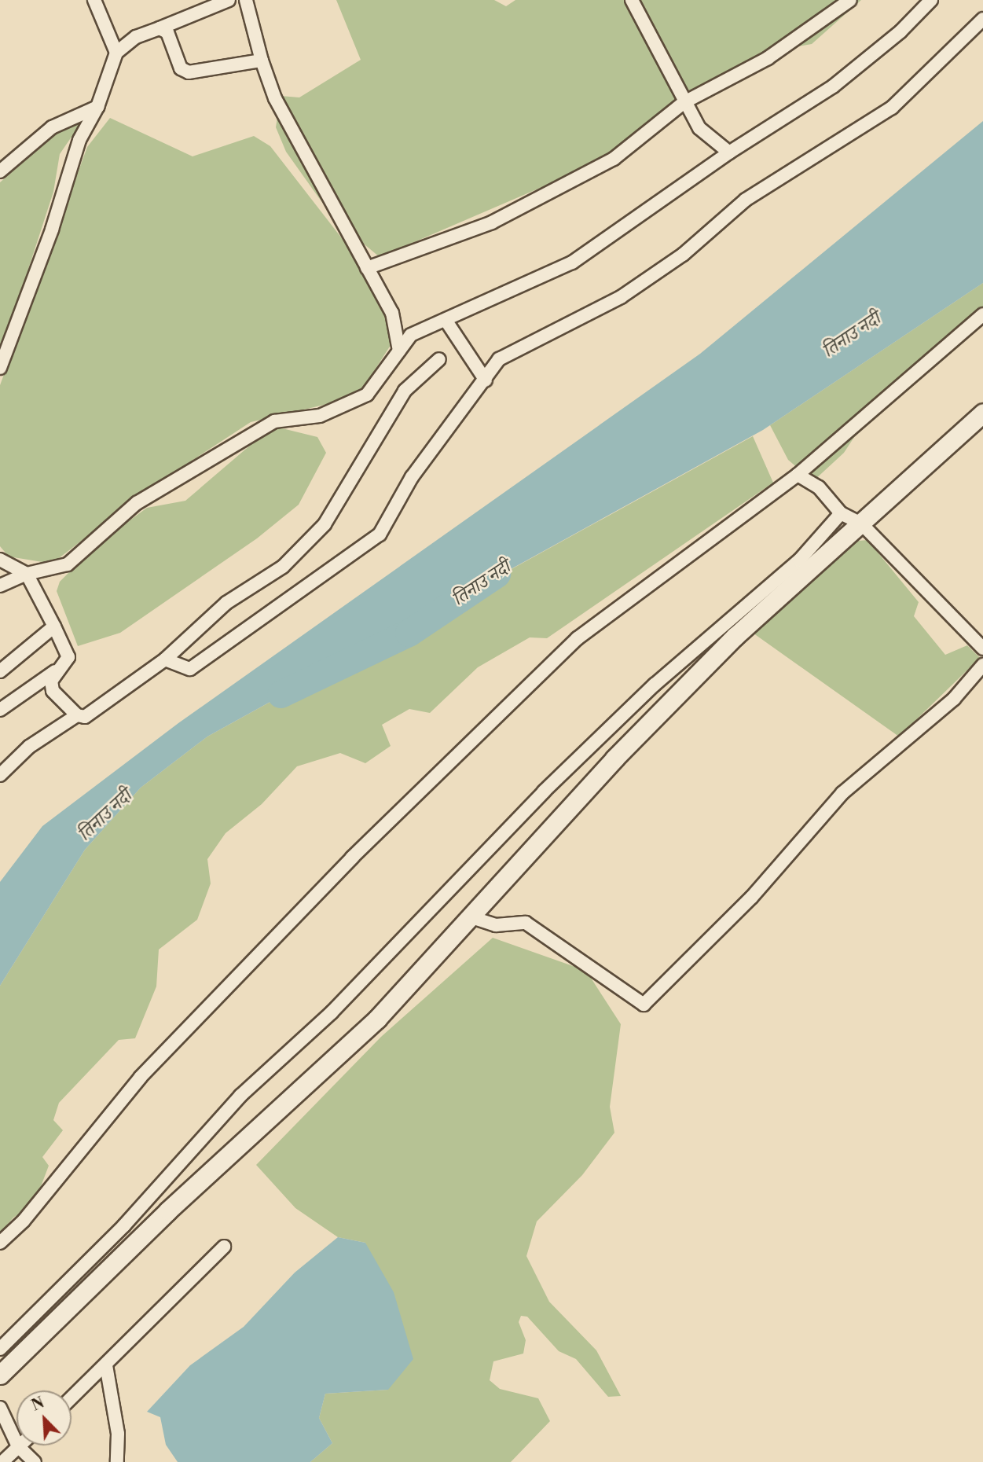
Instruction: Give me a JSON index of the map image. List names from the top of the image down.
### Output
{
  "water": ["तिनाउ नदी"],
  "north": "top left"
}
